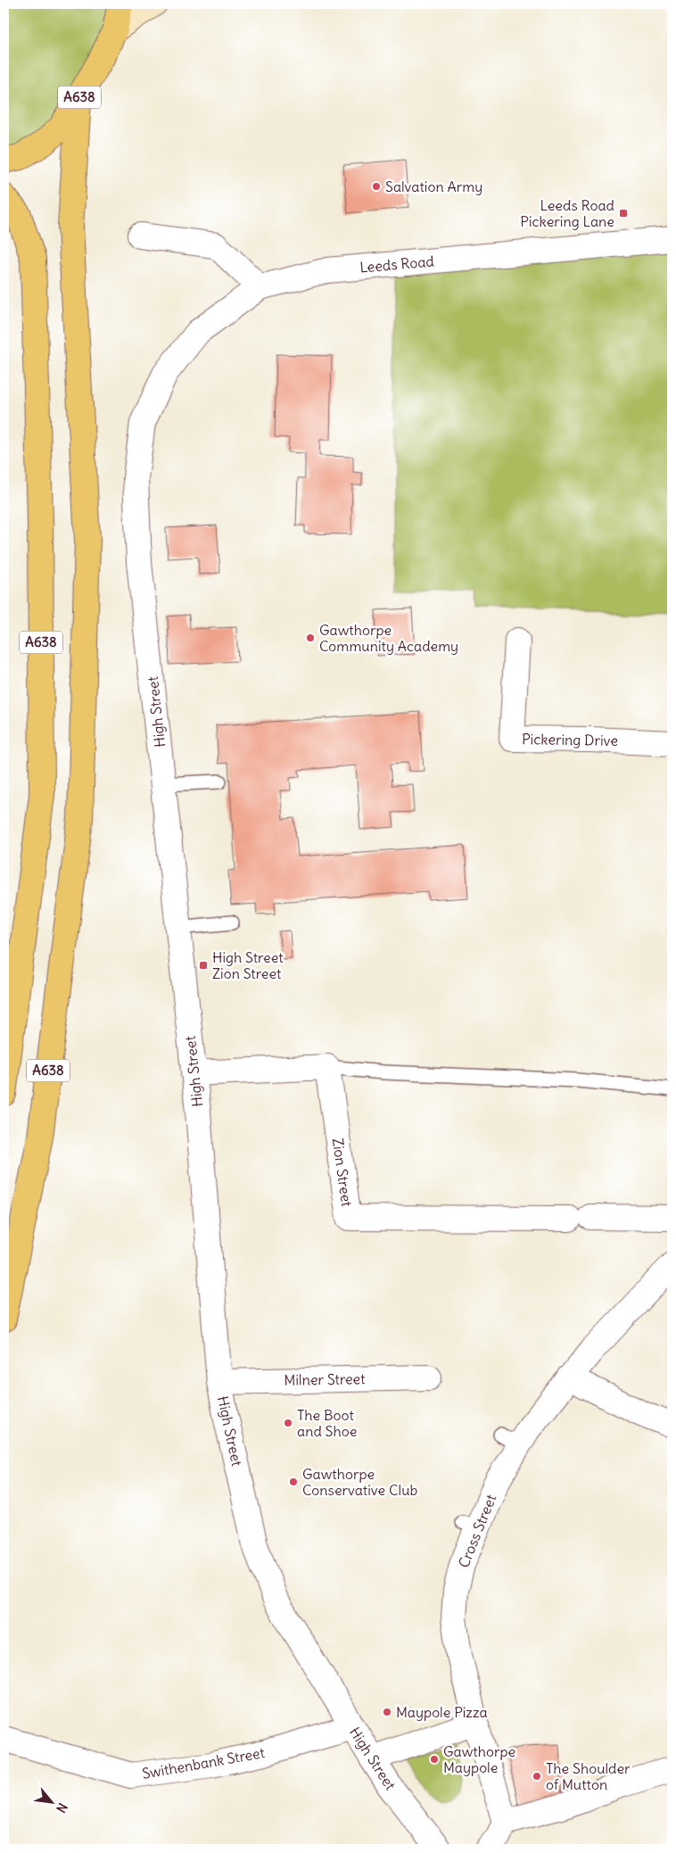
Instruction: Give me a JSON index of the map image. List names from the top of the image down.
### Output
{
  "streets": {
    "highway": ["A638"],
    "street": [
      "Leeds Road",
      "High Street",
      "Pickering Drive",
      "Zion Street",
      "Milner Street",
      "Cross Street",
      "Swithenbank Street"
    ]
  },
  "crossings": [
    ["Leeds Road", "High Street"],
    ["High Street", "Milner Street"],
    ["High Street", "Swithenbank Street"]
  ],
  "places": {
    "other": [
      "Salvation Army",
      "Gawthorpe Community Academy",
      "The Boot and Shoe",
      "Gawthorpe Conservative Club",
      "Maypole Pizza",
      "Gawthorpe Maypole",
      "The Shoulder of Mutton"
    ],
    "transit": ["Leeds Road Pickering Lane", "High Street Zion Street"]
  },
  "north": "bottom right"
}
